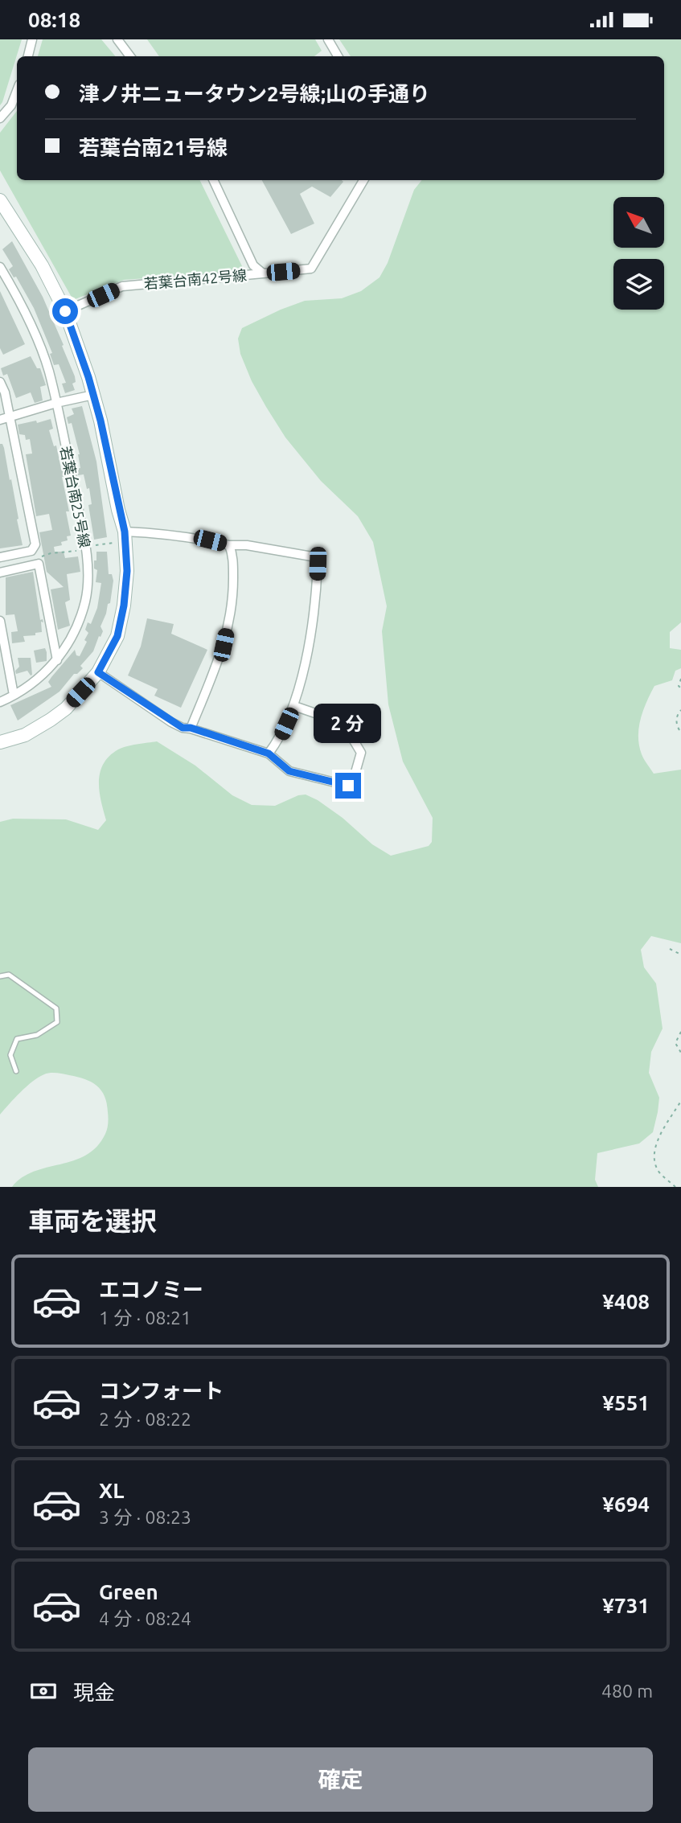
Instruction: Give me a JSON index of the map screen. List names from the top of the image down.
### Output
{
  "streets": {
    "street": ["若葉台南42号線", "若葉台南25号線"]
  },
  "north": "top left",
  "page": {
    "status": "08:18",
    "banner": ["津ノ井ニュータウン2号線;山の手通り", "若葉台南21号線"],
    "bubble": "2 分",
    "heading": "車両を選択",
    "list": [
      {
        "name": "エコノミー",
        "note": "1 分 · 08:21",
        "value": "¥408"
      },
      {
        "name": "コンフォート",
        "note": "2 分 · 08:22",
        "value": "¥551"
      },
      {
        "name": "XL",
        "note": "3 分 · 08:23",
        "value": "¥694"
      },
      {
        "name": "Green",
        "note": "4 分 · 08:24",
        "value": "¥731"
      }
    ],
    "pay": ["現金", "480 m"],
    "buttons": "確定"
  }
}
